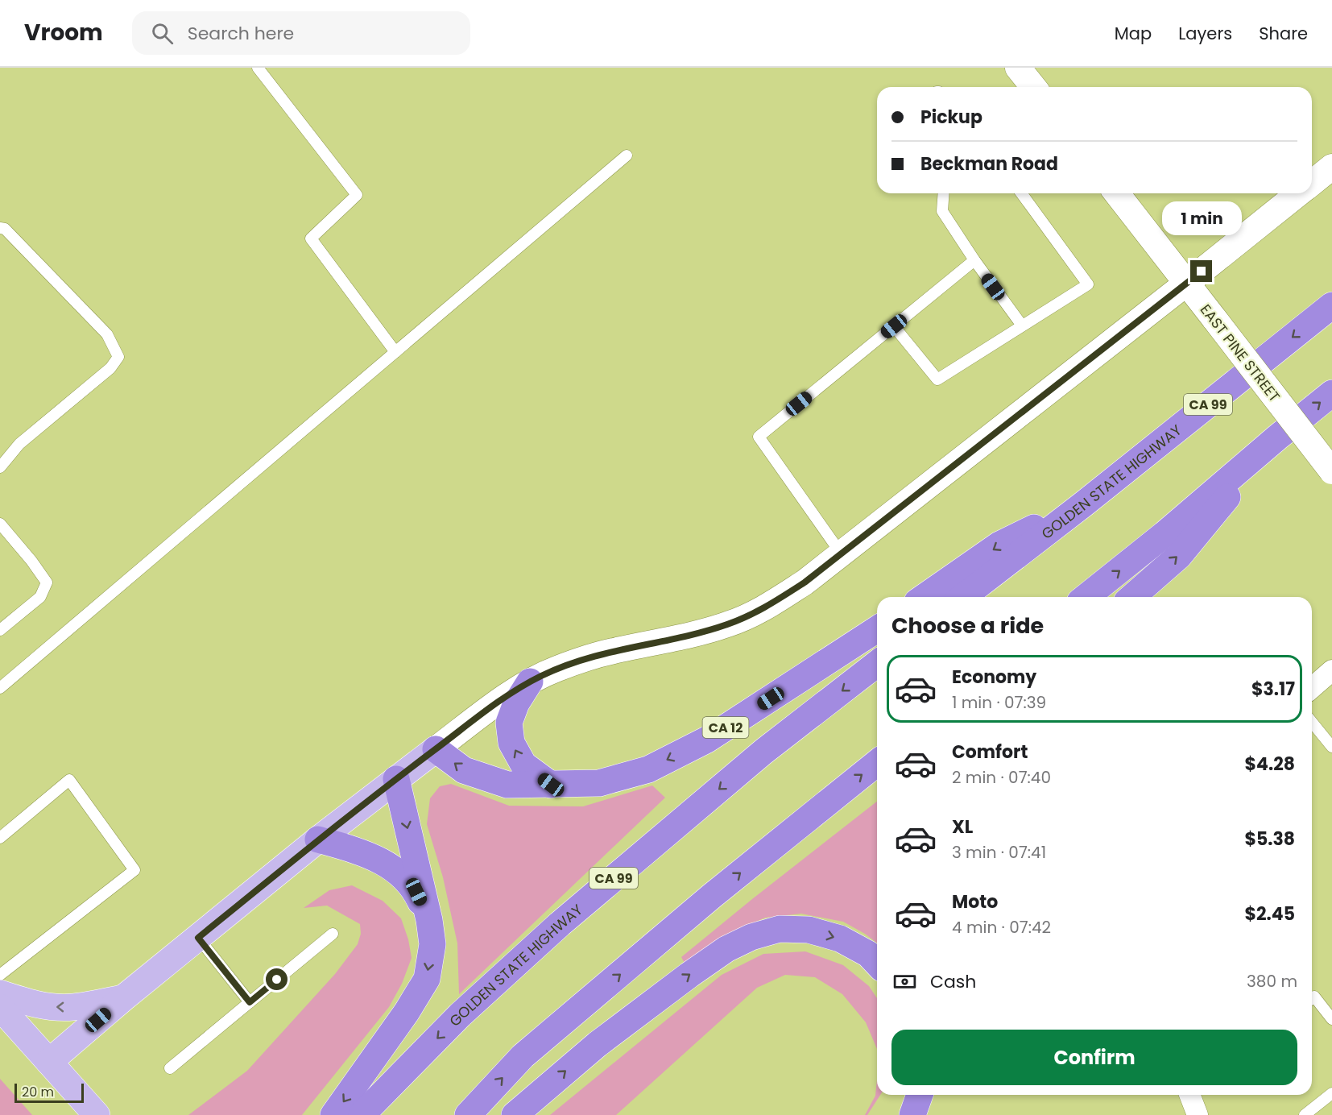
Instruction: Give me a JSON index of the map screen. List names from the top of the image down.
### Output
{
  "streets": {
    "highway": ["CA 99", "GOLDEN STATE HIGHWAY", "CA 12"],
    "street": ["EAST PINE STREET"]
  },
  "scale_bar": "20 m",
  "page": {
    "header": "Vroom",
    "search": "Search here",
    "nav": ["Map", "Layers", "Share"],
    "banner": ["Pickup", "Beckman Road"],
    "bubble": "1 min",
    "heading": "Choose a ride",
    "list": [
      {
        "name": "Economy",
        "note": "1 min · 07:39",
        "value": "$3.17"
      },
      {
        "name": "Comfort",
        "note": "2 min · 07:40",
        "value": "$4.28"
      },
      {
        "name": "XL",
        "note": "3 min · 07:41",
        "value": "$5.38"
      },
      {
        "name": "Moto",
        "note": "4 min · 07:42",
        "value": "$2.45"
      }
    ],
    "pay": ["Cash", "380 m"],
    "buttons": "Confirm",
    "scale": "20 m"
  }
}
